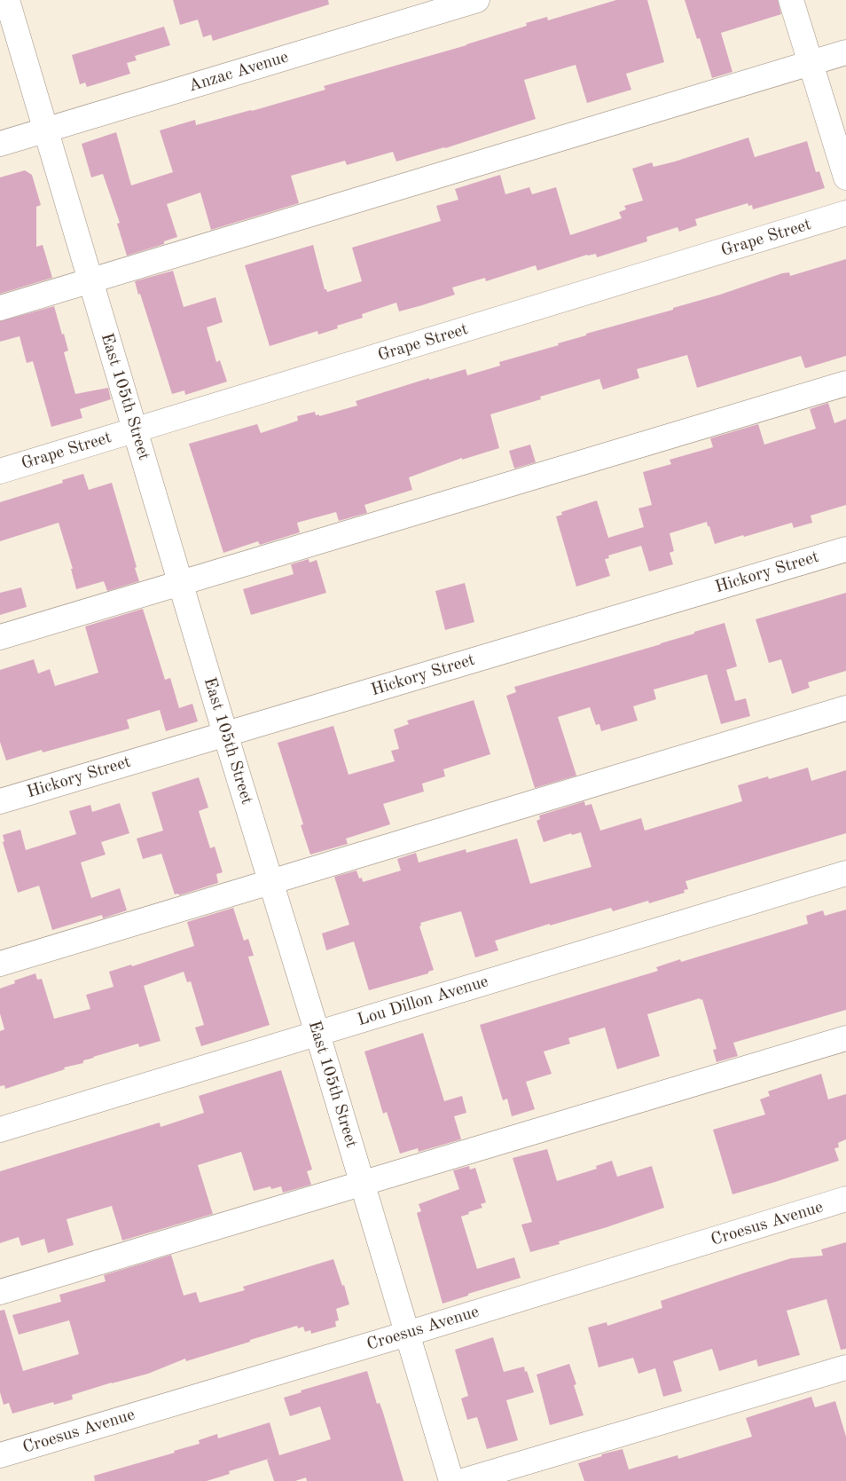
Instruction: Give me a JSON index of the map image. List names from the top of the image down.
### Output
{
  "streets": {
    "street": [
      "Anzac Avenue",
      "Grape Street",
      "East 105th Street",
      "Hickory Street",
      "Lou Dillon Avenue",
      "Croesus Avenue"
    ]
  },
  "crossings": [
    ["Anzac Avenue", "East 105th Street"],
    ["Grape Street", "East 105th Street"],
    ["East 105th Street", "Hickory Street"],
    ["East 105th Street", "Lou Dillon Avenue"],
    ["East 105th Street", "Croesus Avenue"]
  ]
}
